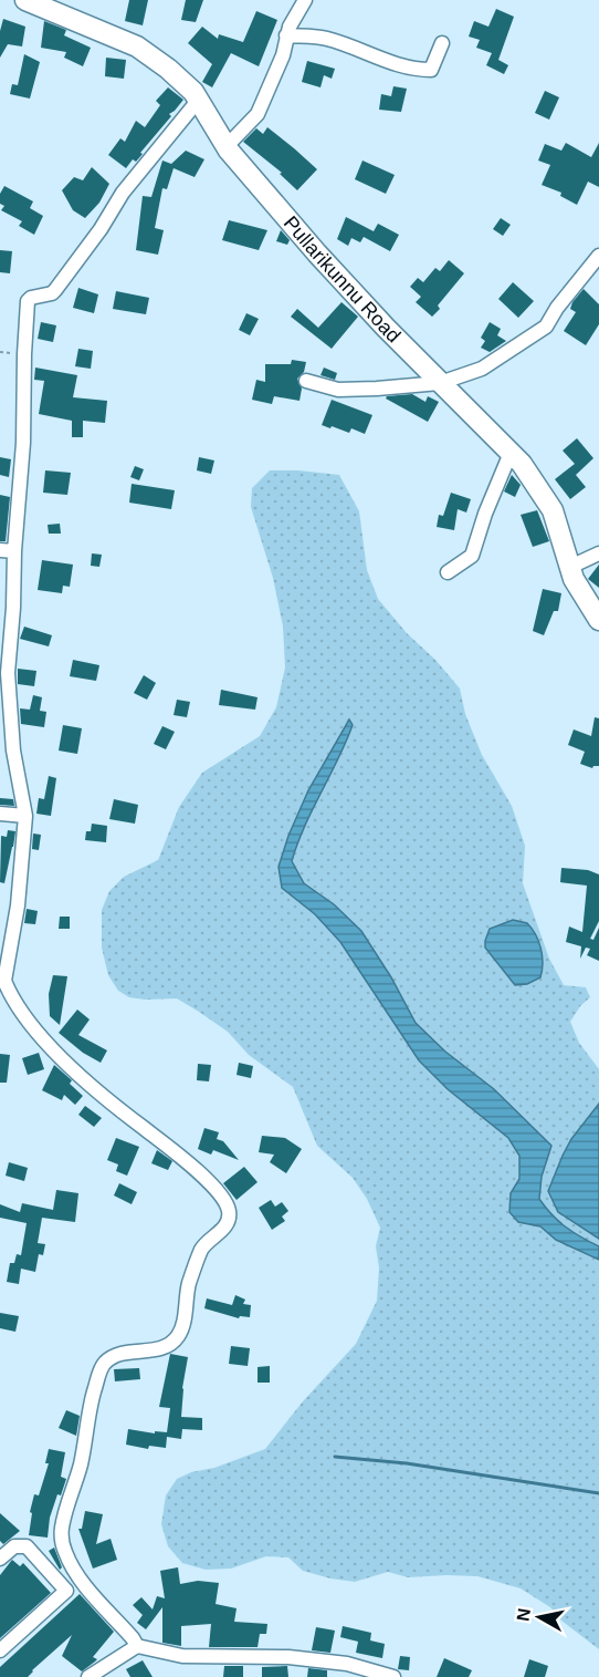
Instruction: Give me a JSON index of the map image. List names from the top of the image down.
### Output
{
  "streets": {
    "main road": ["Pullarikunnu Road"]
  },
  "north": "left"
}
